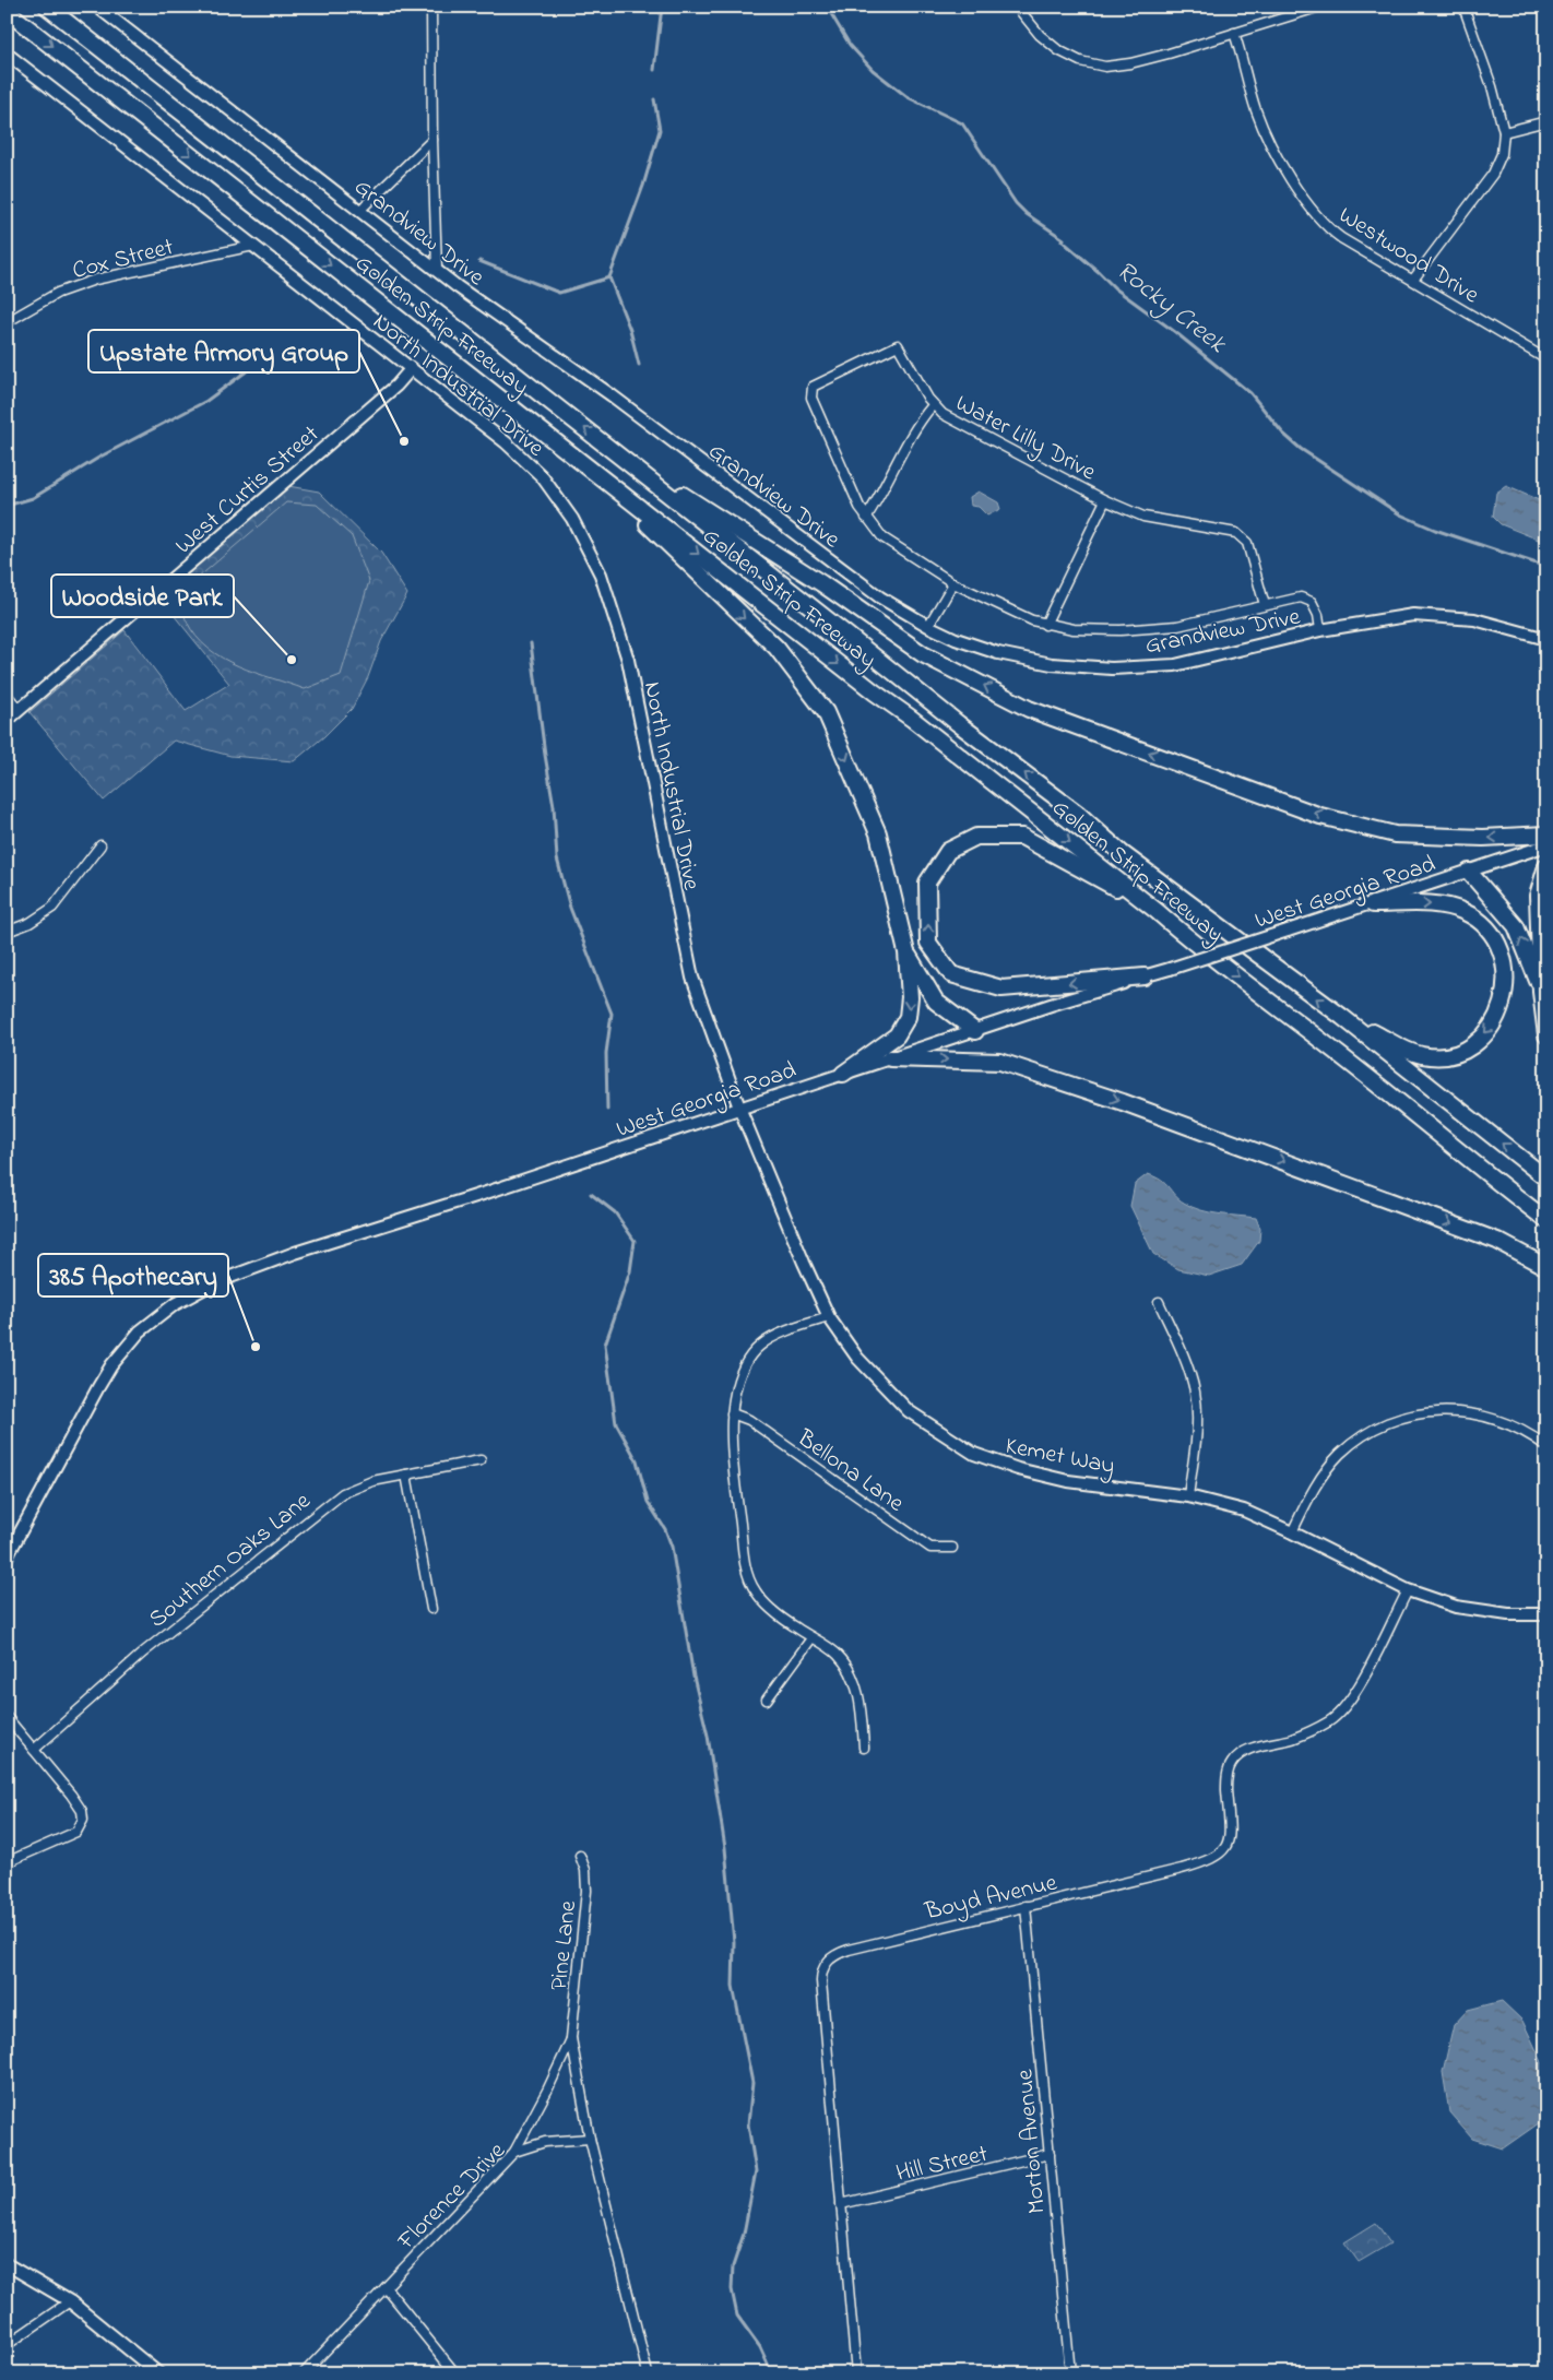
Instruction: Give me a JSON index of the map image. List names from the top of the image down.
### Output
{
  "streets": {
    "highway": ["Golden Strip Freeway"],
    "street": [
      "Grandview Drive",
      "Westwood Drive",
      "Cox Street",
      "North Industrial Drive",
      "Water Lilly Drive",
      "West Curtis Street",
      "West Georgia Road",
      "Kemet Way",
      "Bellona Lane",
      "Southern Oaks Lane",
      "Boyd Avenue",
      "Pine Lane",
      "Morton Avenue",
      "Hill Street",
      "Florence Drive"
    ]
  },
  "crossings": [
    ["Grandview Drive", "Water Lilly Drive"],
    ["Cox Street", "North Industrial Drive"],
    ["North Industrial Drive", "West Curtis Street"],
    ["North Industrial Drive", "West Georgia Road"],
    ["North Industrial Drive", "Kemet Way"],
    ["West Georgia Road", "Kemet Way"],
    ["Kemet Way", "Boyd Avenue"],
    ["Boyd Avenue", "Morton Avenue"],
    ["Boyd Avenue", "Hill Street"],
    ["Pine Lane", "Florence Drive"],
    ["Morton Avenue", "Hill Street"]
  ],
  "water": ["Rocky Creek"],
  "places": ["Upstate Armory Group", "Woodside Park", "385 Apothecary"]
}
